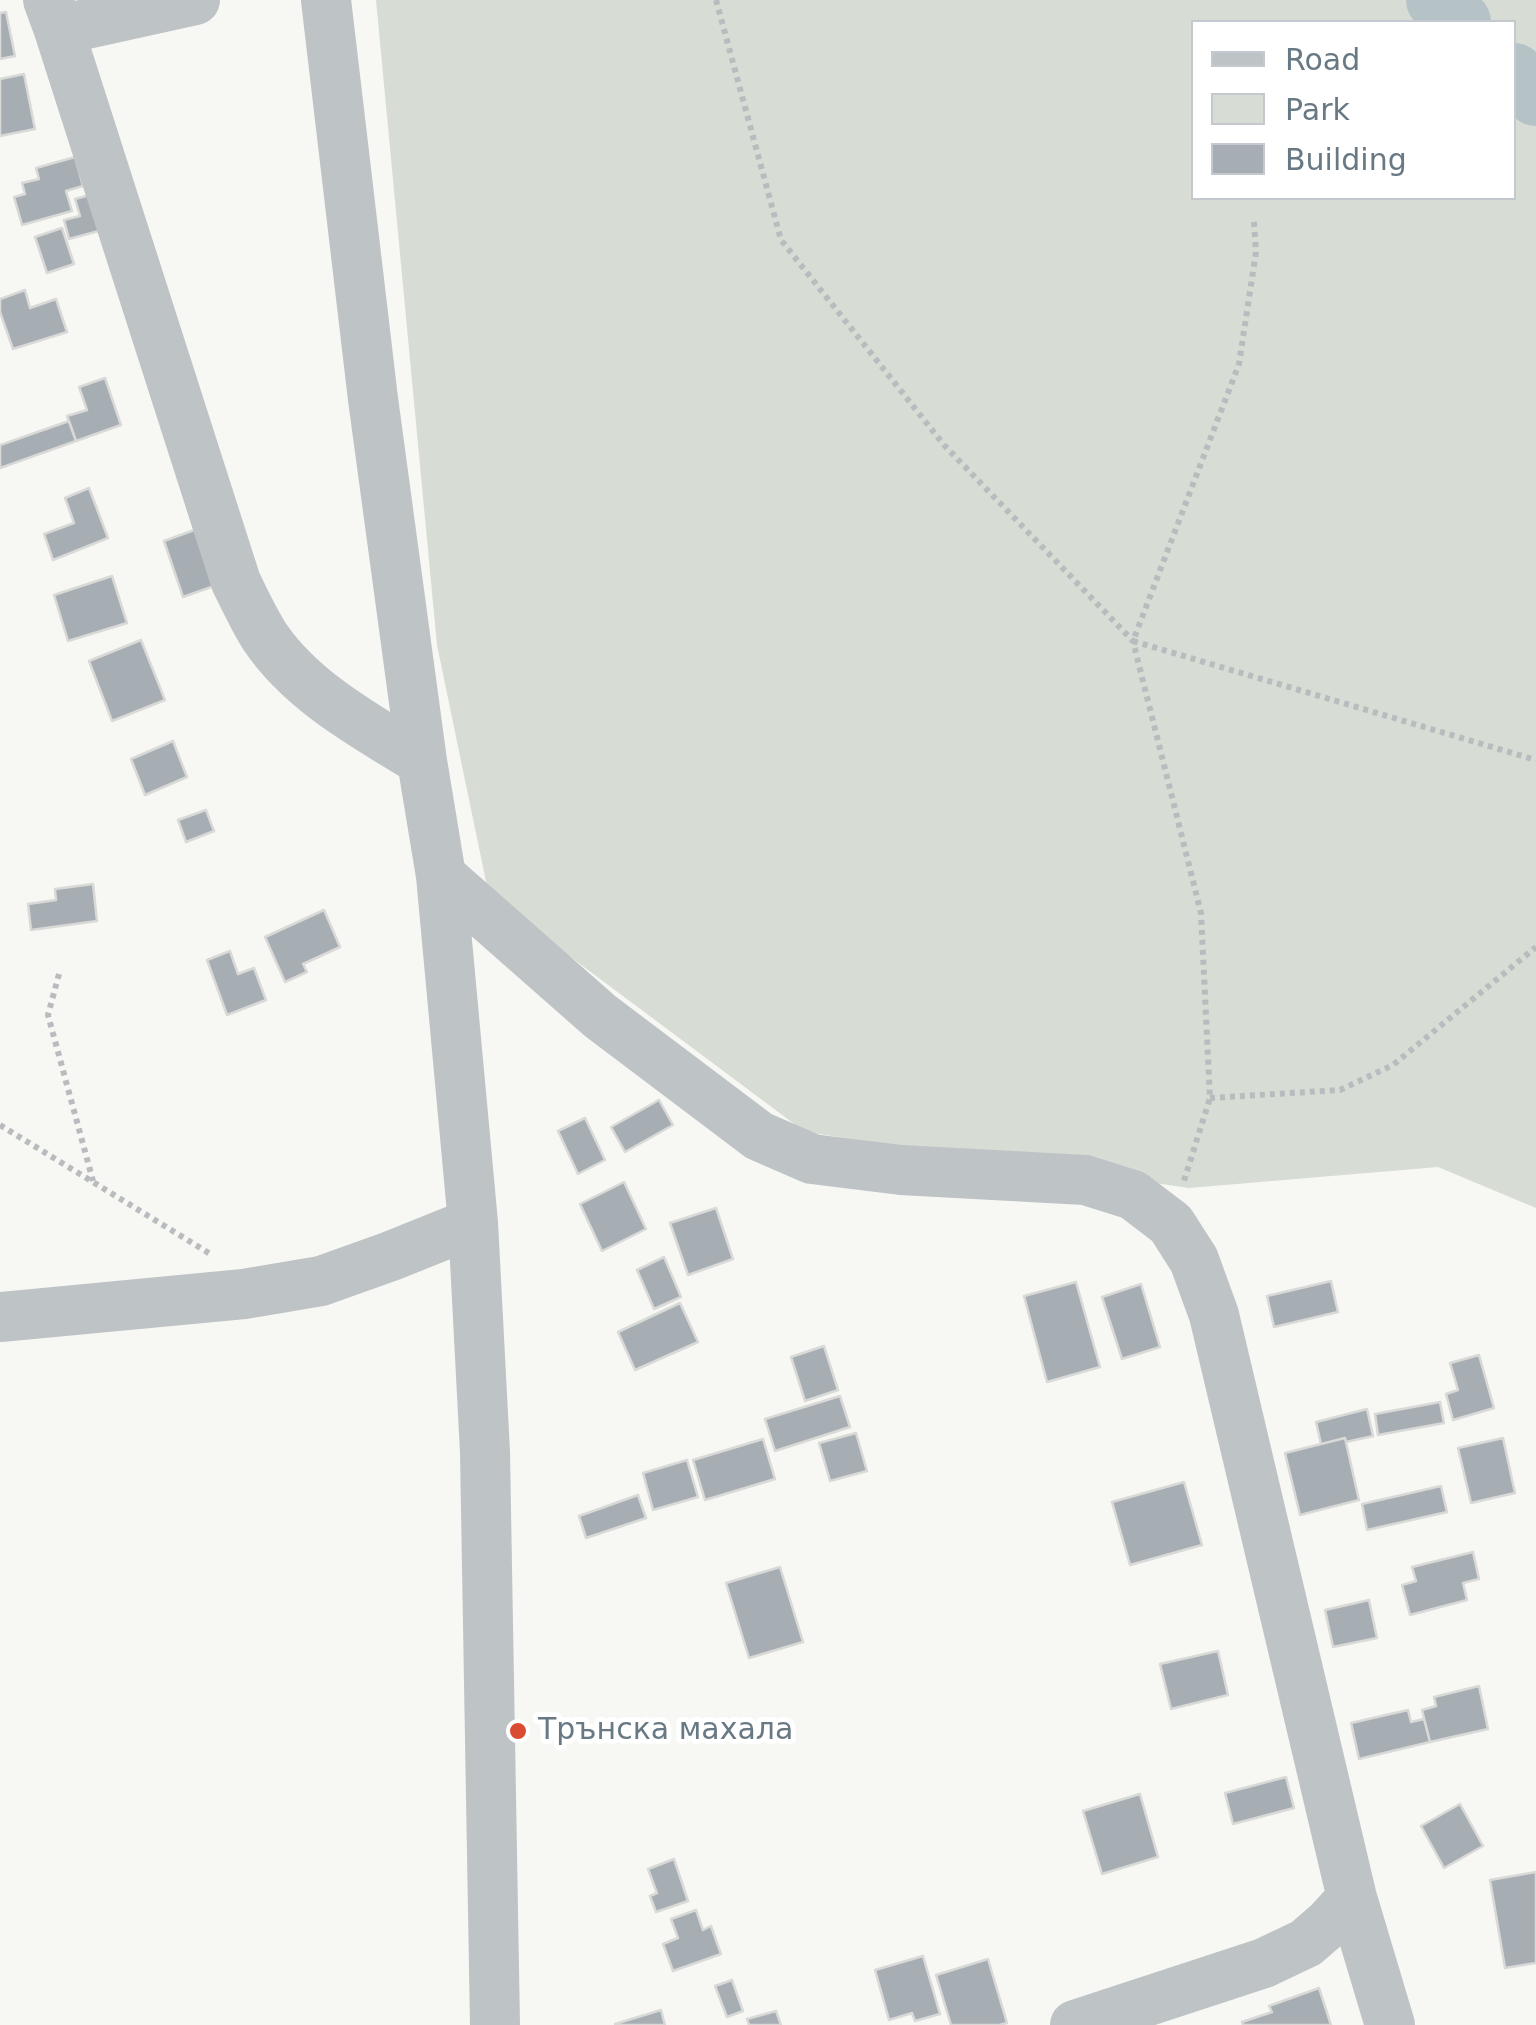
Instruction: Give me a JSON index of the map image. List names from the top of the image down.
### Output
{
  "places": ["Трънска махала"],
  "legend": ["Road", "Park", "Building"]
}
